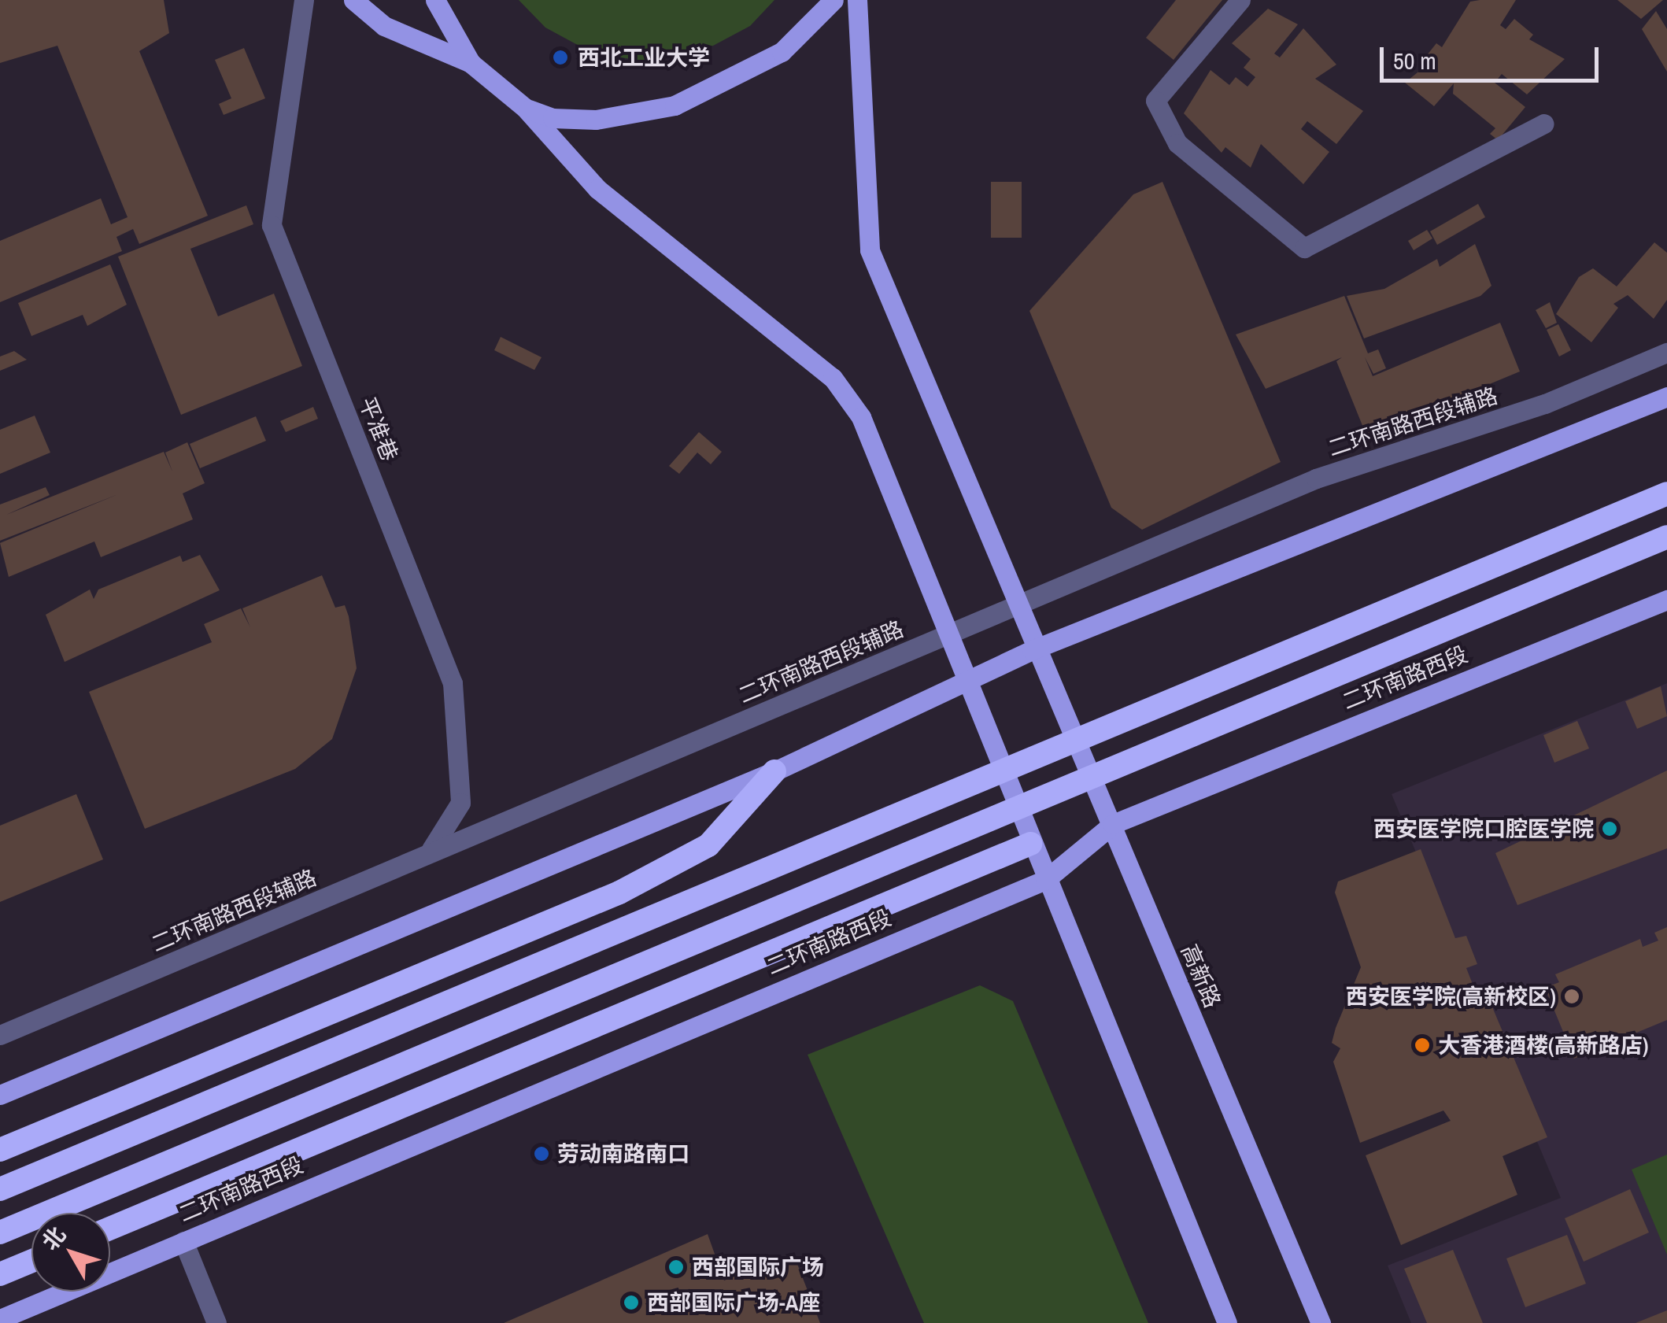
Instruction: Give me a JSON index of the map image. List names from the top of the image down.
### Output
{
  "streets": {
    "highway": ["二环南路西段"],
    "main road": ["高新路"],
    "street": ["二环南路西段辅路", "平准巷"]
  },
  "crossings": [
    ["二环南路西段辅路", "平准巷"],
    ["二环南路西段辅路", "高新路"],
    ["二环南路西段", "高新路"]
  ],
  "places": [
    "西北工业大学",
    "西安医学院口腔医学院",
    "西安医学院(高新校区)",
    "大香港酒楼(高新路店)",
    "劳动南路南口",
    "西部国际广场",
    "西部国际广场-A座"
  ],
  "scale_bar": "50 m",
  "north": "top left"
}
